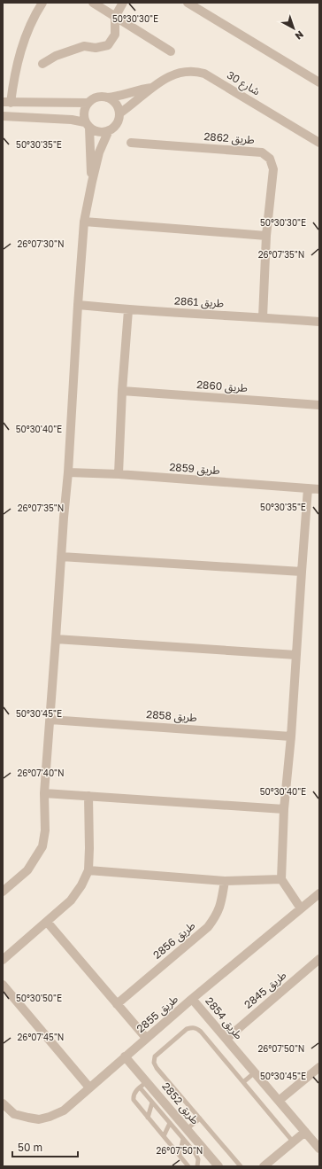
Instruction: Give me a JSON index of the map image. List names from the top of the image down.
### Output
{
  "streets": {
    "street": [
      "شارع 30",
      "طريق 2862",
      "طريق 2861",
      "طريق 2860",
      "طريق 2859",
      "طريق 2858",
      "طريق 2856",
      "طريق 2845",
      "طريق 2855",
      "طريق 2854",
      "طريق 2852"
    ]
  },
  "crossings": [
    ["طريق 2862", "طريق 2861"],
    ["طريق 2845", "طريق 2854"],
    ["طريق 2855", "طريق 2854"],
    ["طريق 2855", "طريق 2852"]
  ],
  "scale_bar": "50 m",
  "north": "bottom right",
  "coordinates": [
    "50°30'30\"E",
    "50°30'35\"E",
    "26°07'30\"N",
    "26°07'35\"N",
    "50°30'40\"E",
    "50°30'45\"E",
    "26°07'40\"N",
    "50°30'50\"E",
    "26°07'45\"N",
    "26°07'50\"N"
  ]
}
